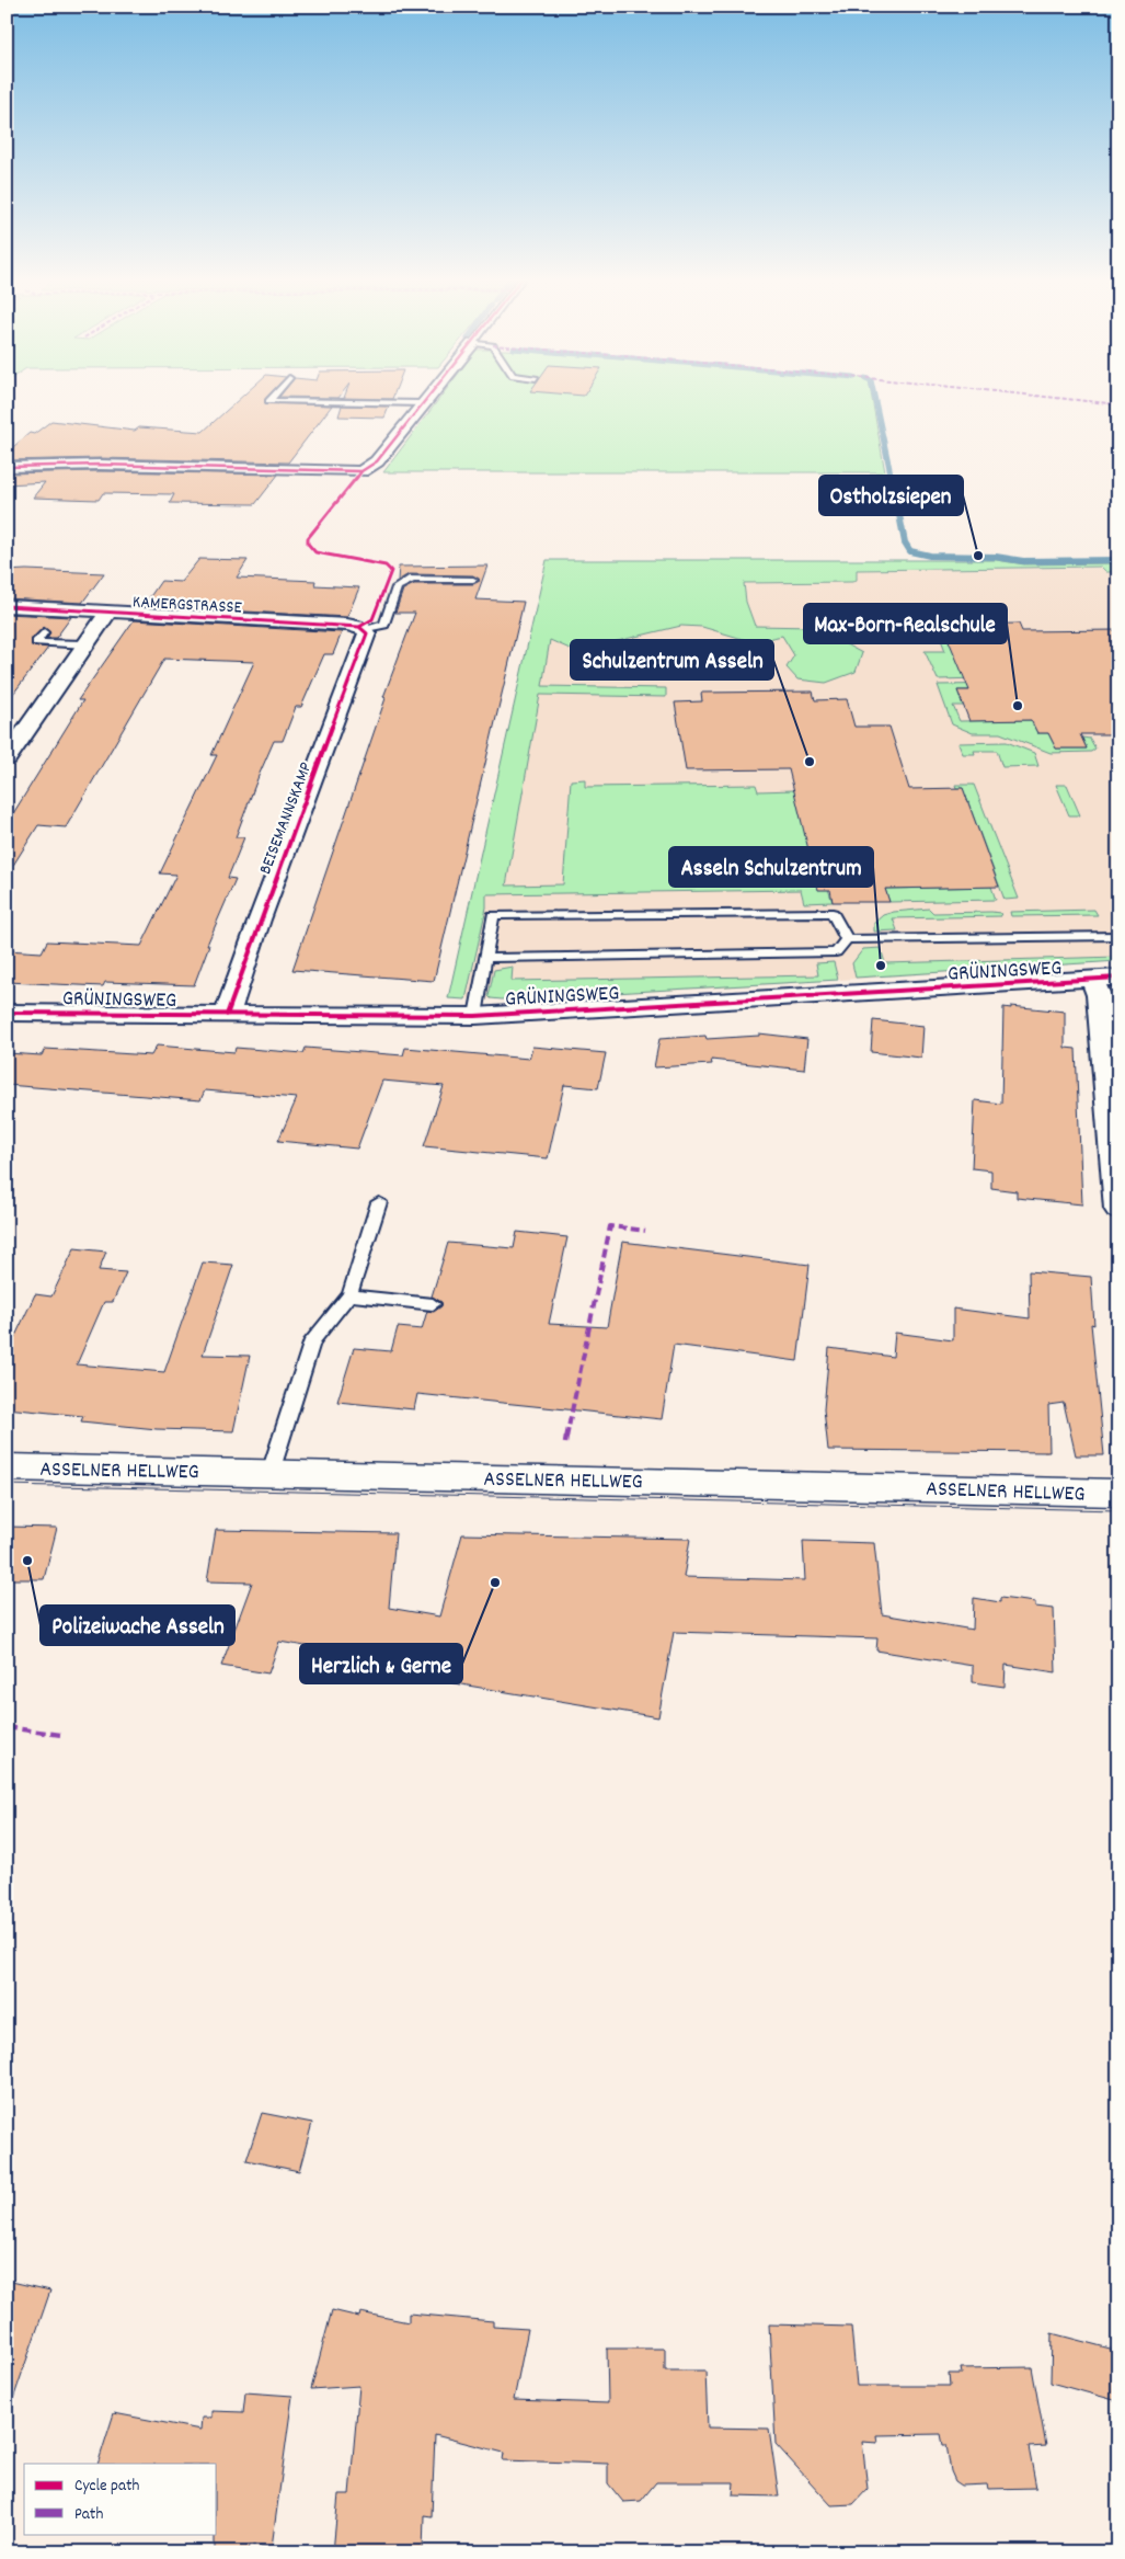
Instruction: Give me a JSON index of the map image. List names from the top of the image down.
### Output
{
  "streets": {
    "main road": ["ASSELNER HELLWEG"],
    "street": ["KAMERGSTRASSE", "BEISEMANNSKAMP", "GRÜNINGSWEG"]
  },
  "crossings": [
    ["KAMERGSTRASSE", "BEISEMANNSKAMP"],
    ["BEISEMANNSKAMP", "GRÜNINGSWEG"]
  ],
  "places": [
    "Ostholzsiepen",
    "Max-Born-Realschule",
    "Schulzentrum Asseln",
    "Asseln Schulzentrum",
    "Polizeiwache Asseln",
    "Herzlich & Gerne"
  ],
  "legend": ["Cycle path", "Path"]
}
